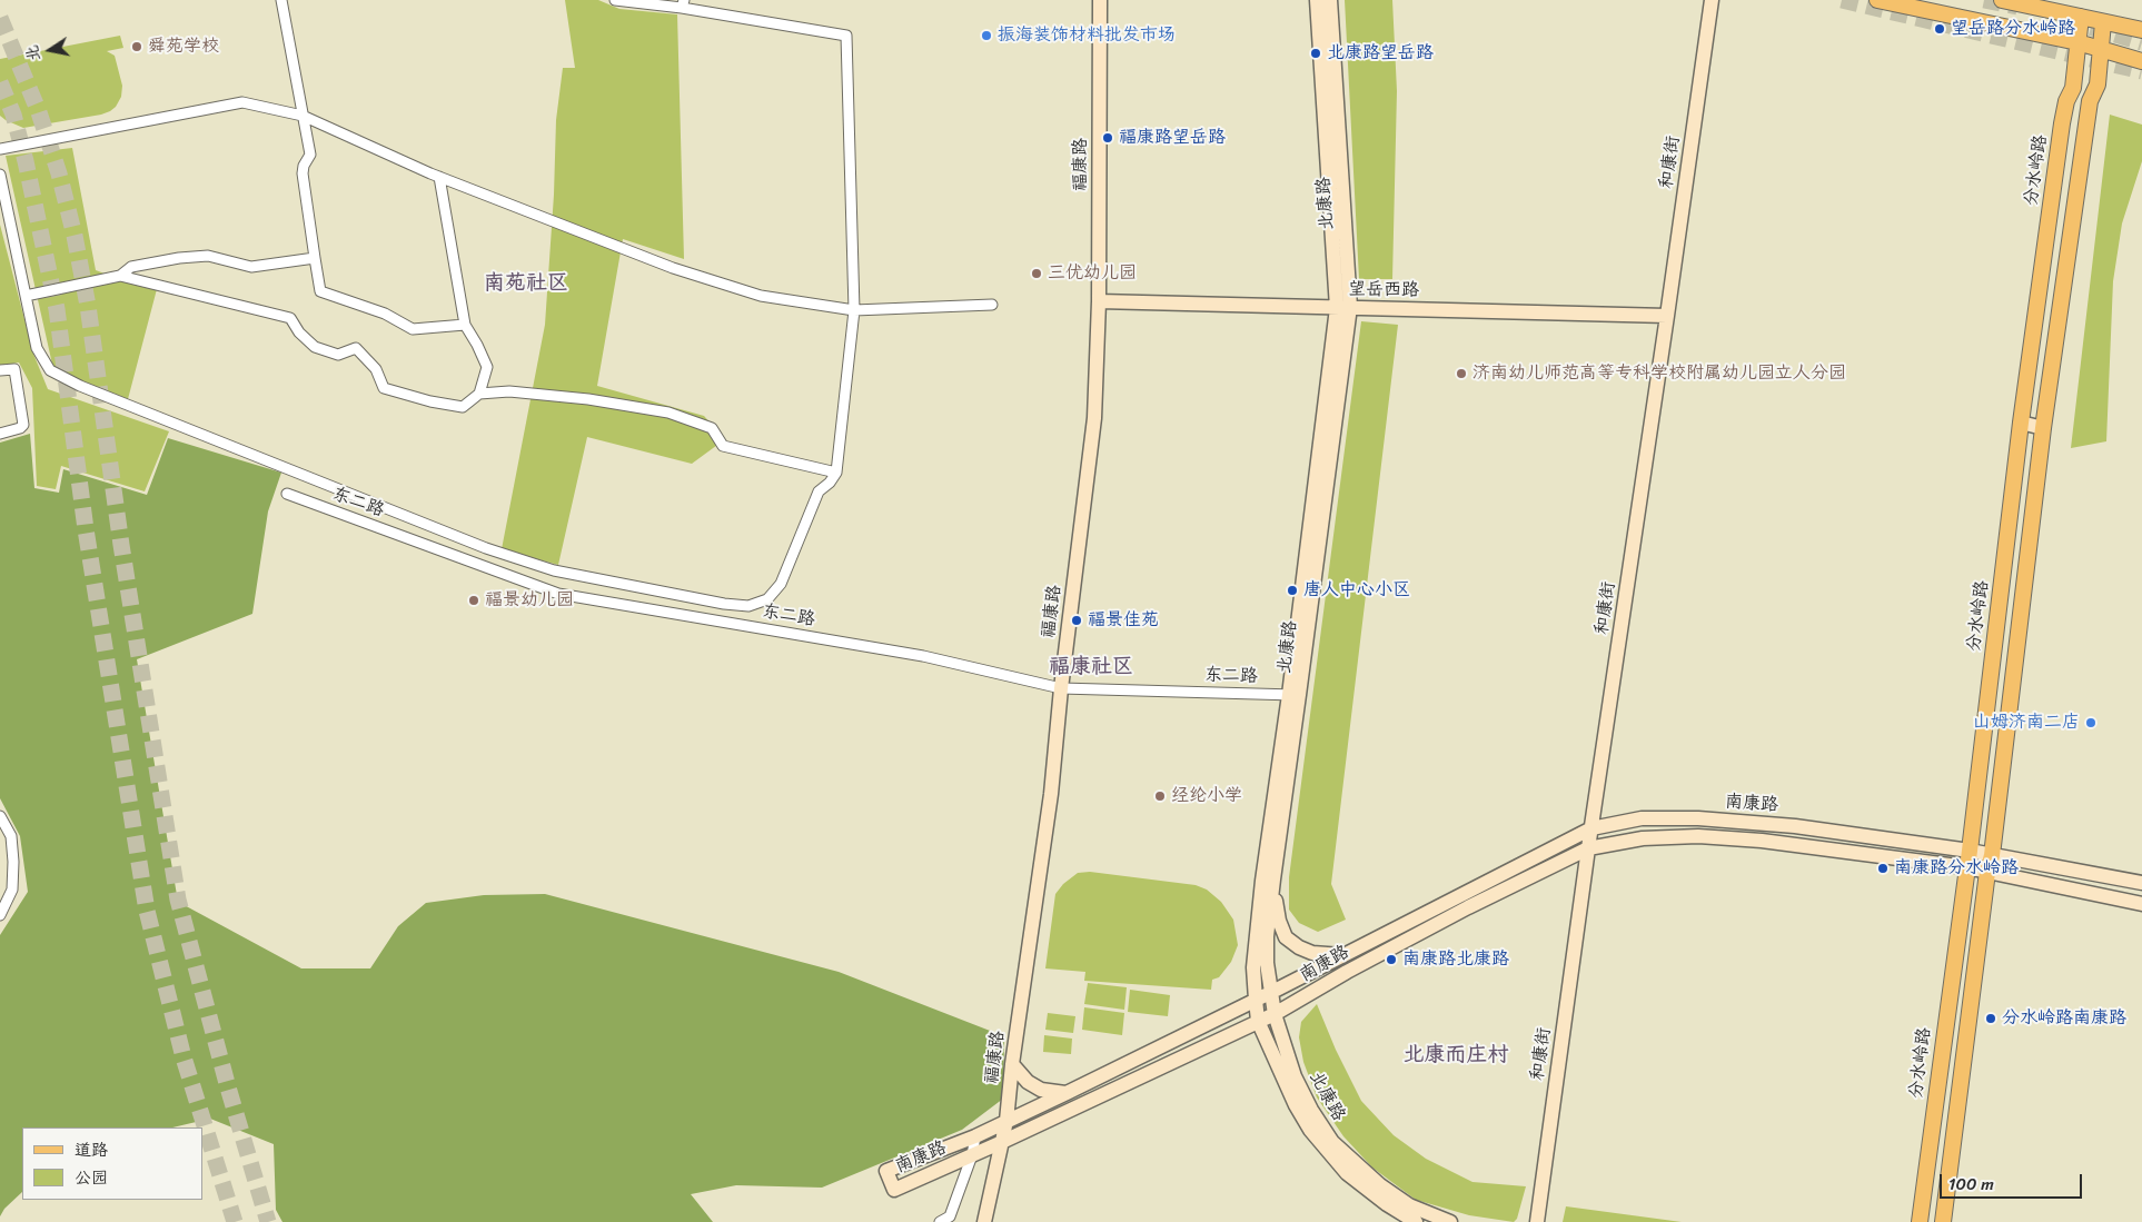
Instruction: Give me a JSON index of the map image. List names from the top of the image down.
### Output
{
  "streets": {
    "main road": ["分水岭路"],
    "street": [
      "和康街",
      "福康路",
      "北康路",
      "望岳西路",
      "东二路",
      "南康路"
    ]
  },
  "crossings": [
    ["和康街", "望岳西路"],
    ["和康街", "南康路"],
    ["福康路", "望岳西路"],
    ["福康路", "东二路"],
    ["福康路", "南康路"],
    ["分水岭路", "南康路"],
    ["北康路", "望岳西路"],
    ["北康路", "东二路"],
    ["北康路", "南康路"]
  ],
  "districts": ["南苑社区", "福康社区", "北康而庄村"],
  "places": [
    "望岳路分水岭路",
    "振海装饰材料批发市场",
    "舜苑学校",
    "北康路望岳路",
    "福康路望岳路",
    "三优幼儿园",
    "济南幼儿师范高等专科学校附属幼儿园立人分园",
    "唐人中心小区",
    "福景幼儿园",
    "福景佳苑",
    "山姆济南二店",
    "经纶小学",
    "南康路分水岭路",
    "南康路北康路",
    "分水岭路南康路"
  ],
  "legend": ["道路", "公园"],
  "scale_bar": "100 m",
  "north": "left"
}
